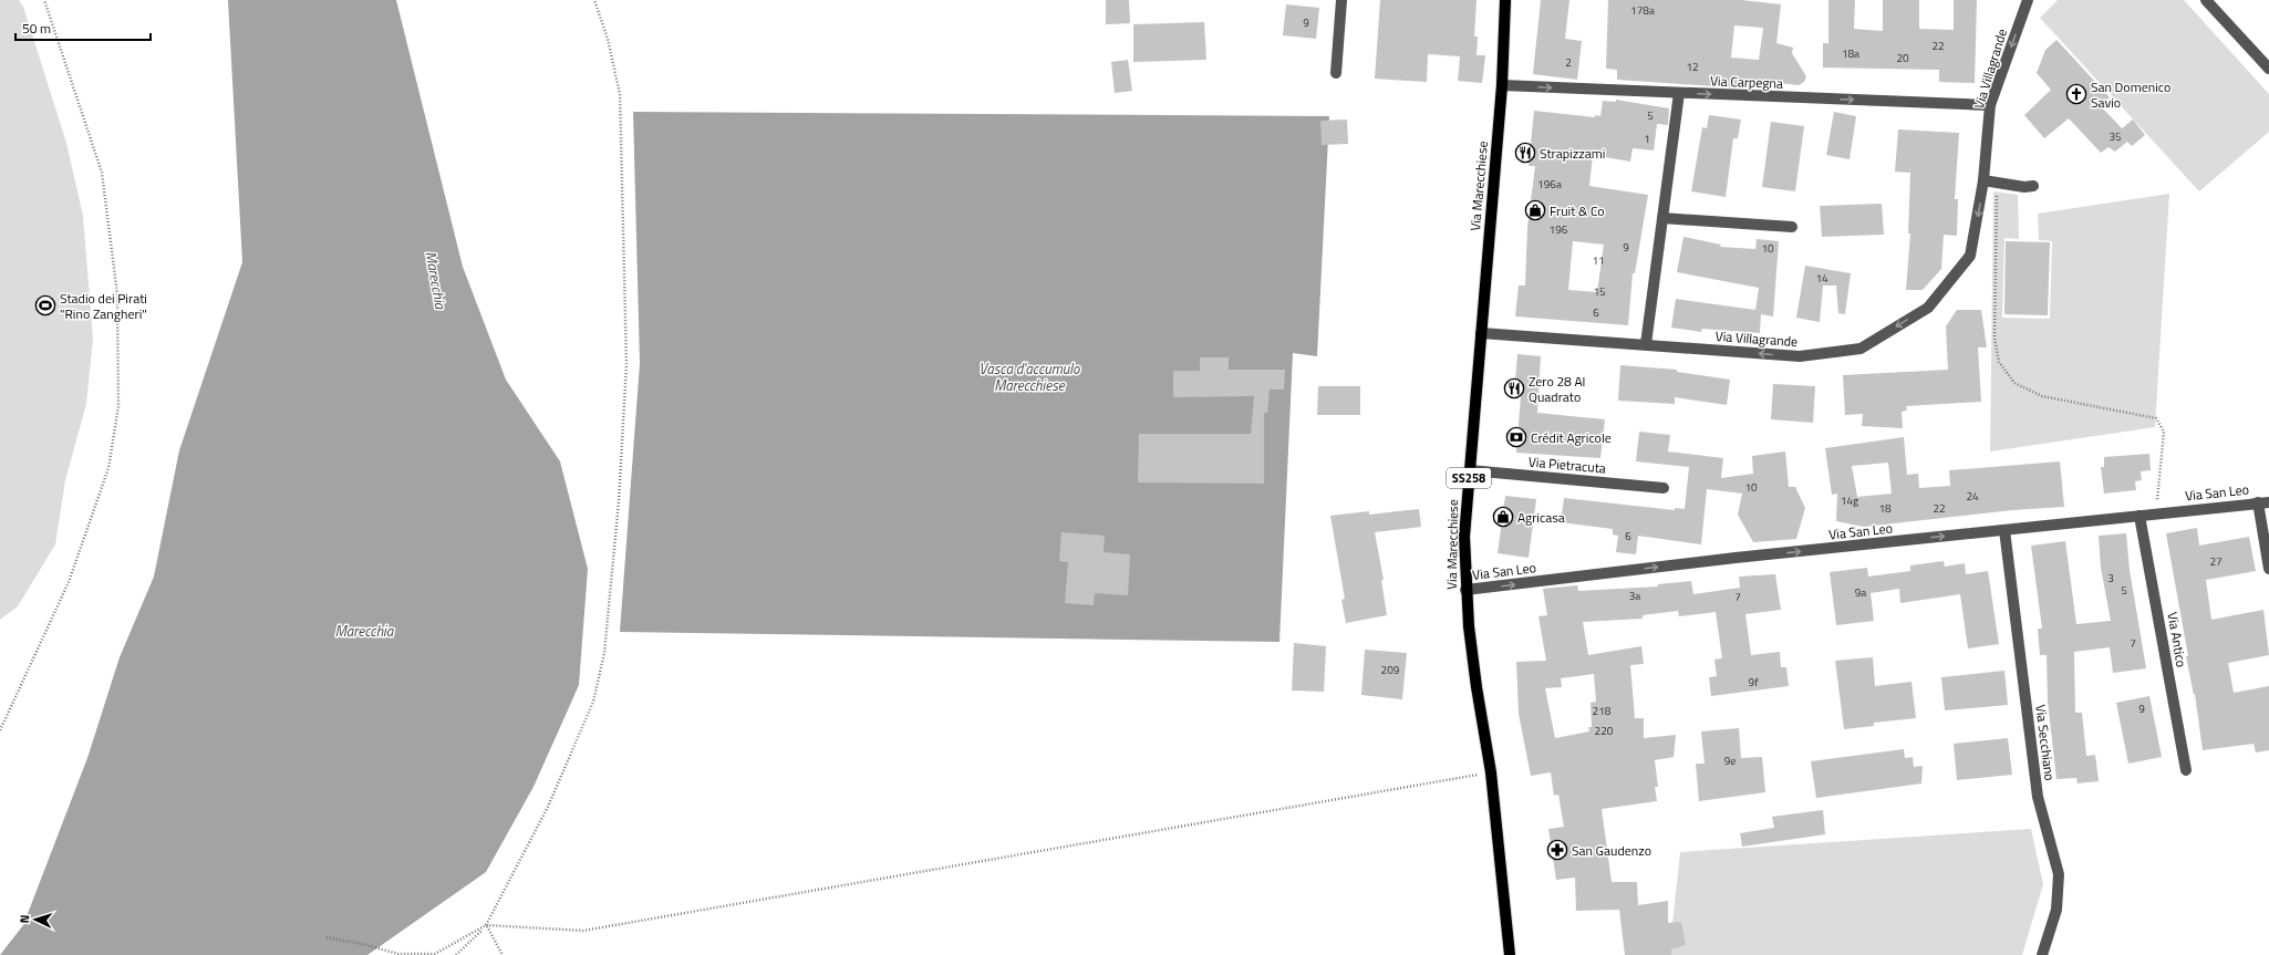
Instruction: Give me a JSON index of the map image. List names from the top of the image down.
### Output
{
  "streets": {
    "main road": ["Via Marecchiese", "SS258"],
    "street": [
      "Via Villagrande",
      "Via Carpegna",
      "Via Pietracuta",
      "Via San Leo",
      "Via Antico",
      "Via Secchiano"
    ]
  },
  "crossings": [
    ["Via Villagrande", "Via Carpegna"],
    ["Via Villagrande", "Via Marecchiese"],
    ["Via Carpegna", "Via Marecchiese"],
    ["Via Marecchiese", "Via Pietracuta"],
    ["Via Marecchiese", "Via San Leo"],
    ["Via San Leo", "Via Antico"],
    ["Via San Leo", "Via Secchiano"]
  ],
  "one_way": ["Via Villagrande", "Via Carpegna", "Via San Leo"],
  "water": ["Marecchia", "Vasca d'accumulo Marecchiese"],
  "places": {
    "church": ["San Domenico Savio"],
    "restaurant": ["Strapizzami", "Zero 28 Al Quadrato"],
    "shop": ["Fruit & Co", "Agricasa"],
    "sports": ["Stadio dei Pirati \"Rino Zangheri\""],
    "bank": ["Crédit Agricole"],
    "pharmacy": ["San Gaudenzo"]
  },
  "house_numbers": [
    "178a",
    "9",
    "22",
    "18a",
    "20",
    "2",
    "12",
    "5",
    "35",
    "1",
    "196a",
    "196",
    "9",
    "10",
    "11",
    "14",
    "15",
    "6",
    "10",
    "24",
    "14g",
    "18",
    "22",
    "6",
    "27",
    "3",
    "5",
    "9a",
    "3a",
    "7",
    "7",
    "209",
    "9f",
    "9",
    "218",
    "220",
    "9e"
  ],
  "scale_bar": "50 m",
  "north": "left"
}
